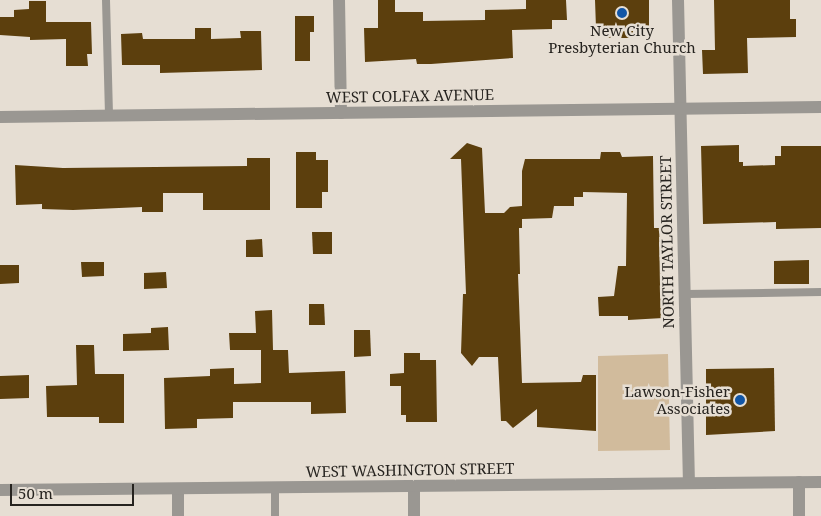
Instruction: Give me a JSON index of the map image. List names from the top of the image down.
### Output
{
  "streets": {
    "street": ["WEST COLFAX AVENUE", "NORTH TAYLOR STREET", "WEST WASHINGTON STREET"]
  },
  "crossings": [
    ["WEST COLFAX AVENUE", "NORTH TAYLOR STREET"],
    ["NORTH TAYLOR STREET", "WEST WASHINGTON STREET"]
  ],
  "places": ["New City Presbyterian Church", "Lawson-Fisher Associates"],
  "scale_bar": "50 m"
}
